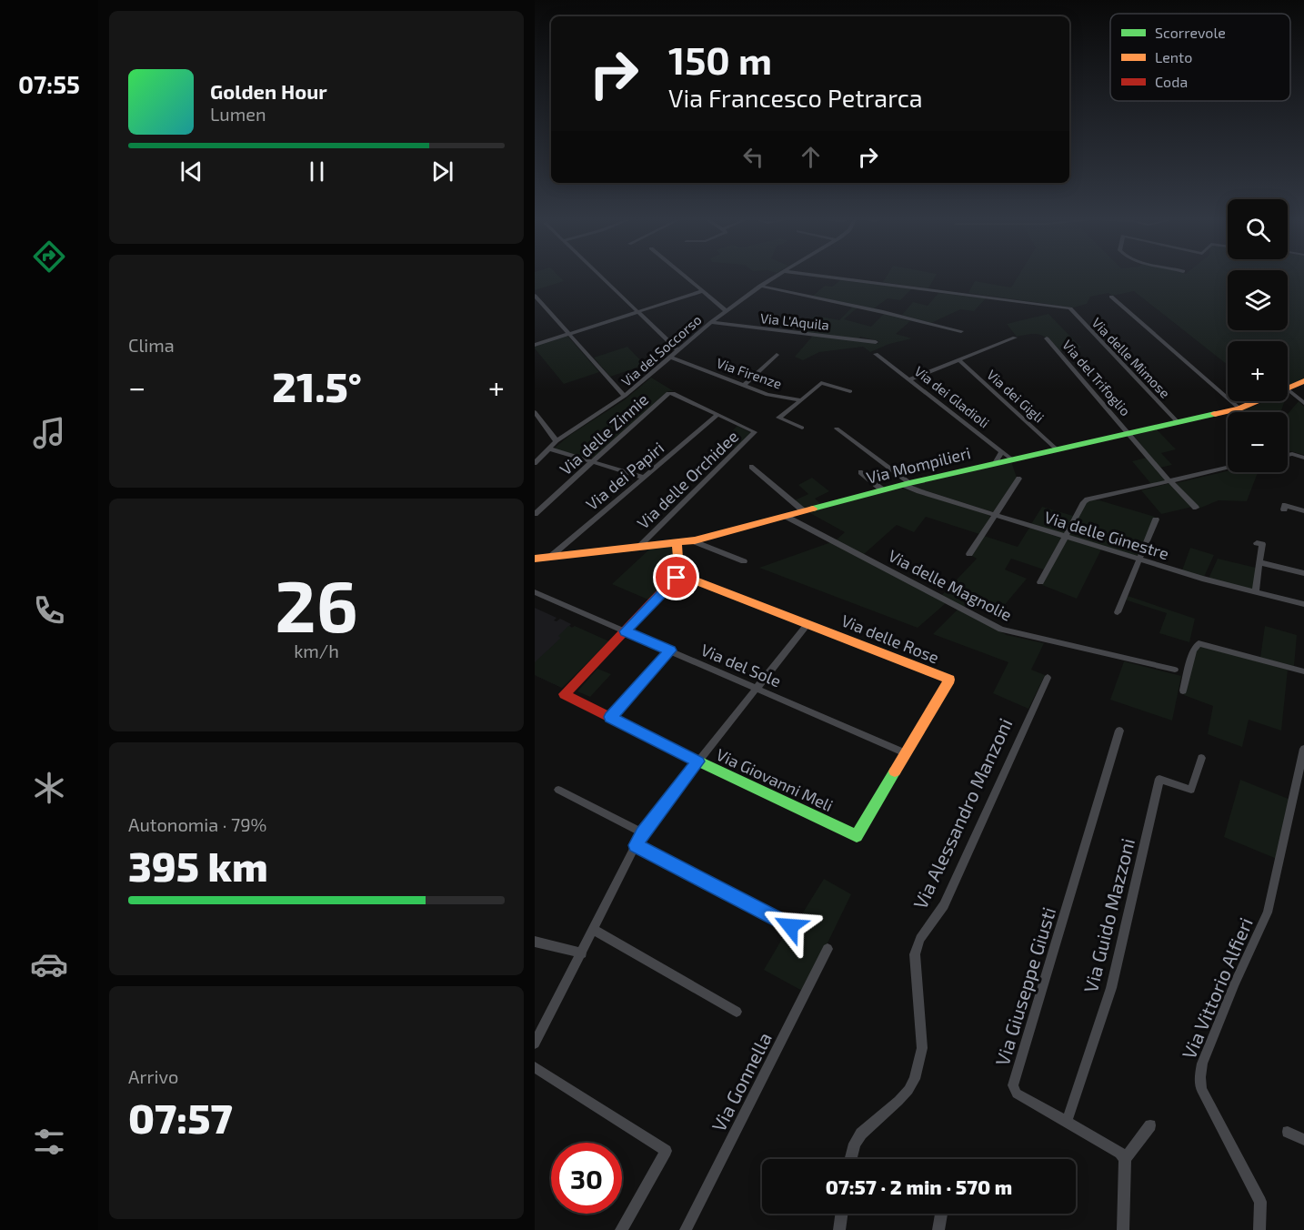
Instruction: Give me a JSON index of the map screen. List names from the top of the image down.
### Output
{
  "streets": {
    "street": [
      "Via L'Aquila",
      "Via del Soccorso",
      "Via delle Mimose",
      "Via Firenze",
      "Via del Trifoglio",
      "Via dei Gigli",
      "Via dei Gladioli",
      "Via delle Zinnie",
      "Via Mompilieri",
      "Via dei Papiri",
      "Via delle Orchidee",
      "Via delle Ginestre",
      "Via delle Magnolie",
      "Via delle Rose",
      "Via del Sole",
      "Via Giovanni Meli",
      "Via Alessandro Manzoni",
      "Via Guido Mazzoni",
      "Via Giuseppe Giusti",
      "Via Vittorio Alfieri",
      "Via Gonnella"
    ]
  },
  "crossings": [
    ["Via L'Aquila", "Via del Soccorso"],
    ["Via del Soccorso", "Via Firenze"],
    ["Via delle Mimose", "Via Mompilieri"],
    ["Via del Trifoglio", "Via Mompilieri"],
    ["Via dei Gigli", "Via Mompilieri"],
    ["Via dei Gladioli", "Via Mompilieri"],
    ["Via delle Zinnie", "Via dei Papiri"],
    ["Via delle Zinnie", "Via delle Orchidee"],
    ["Via Mompilieri", "Via dei Papiri"],
    ["Via Mompilieri", "Via delle Orchidee"],
    ["Via Mompilieri", "Via delle Ginestre"],
    ["Via Mompilieri", "Via delle Magnolie"],
    ["Via delle Rose", "Via del Sole"],
    ["Via delle Rose", "Via Giovanni Meli"],
    ["Via del Sole", "Via Giovanni Meli"],
    ["Via Guido Mazzoni", "Via Giuseppe Giusti"]
  ],
  "legend": ["Scorrevole", "Lento", "Coda"],
  "page": {
    "tabs": "07:55",
    "turn": ["150 m", "Via Francesco Petrarca"],
    "song": ["Golden Hour", "Lumen"],
    "map_buttons": ["+", "−"],
    "tile": [
      "Clima",
      ["26", "km/h"],
      ["Autonomia · 79%", "395 km"],
      ["Arrivo", "07:57"]
    ],
    "heat": ["−", "21.5°", "+"],
    "limit": "30",
    "trip": "07:57 · 2 min · 570 m"
  }
}
